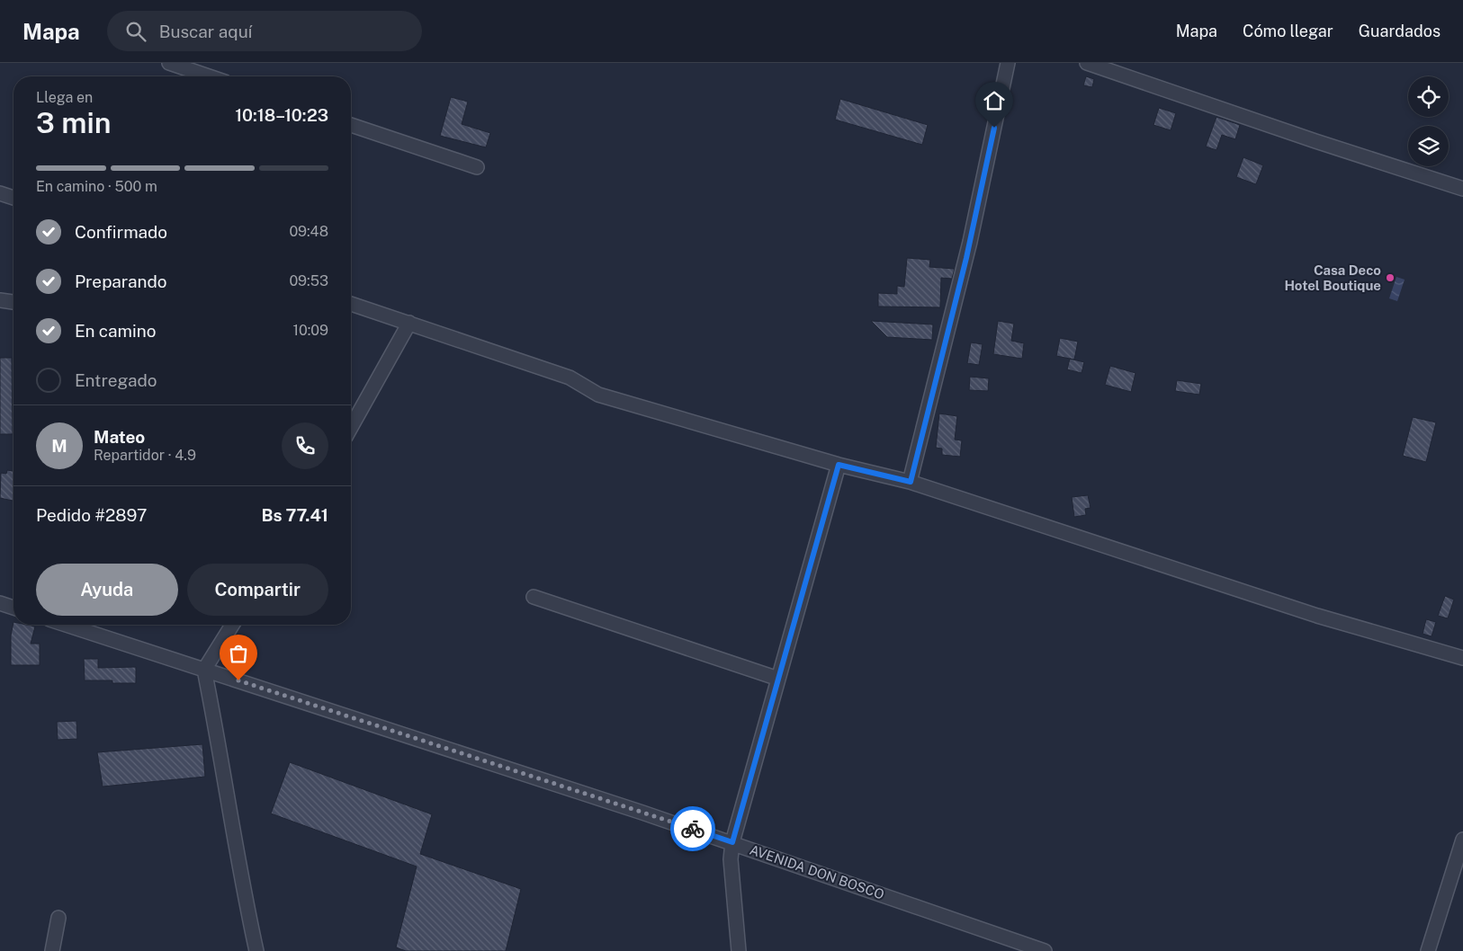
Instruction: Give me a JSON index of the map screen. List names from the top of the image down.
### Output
{
  "streets": {
    "street": ["AVENIDA DON BOSCO"]
  },
  "places": ["Casa Deco Hotel Boutique"],
  "page": {
    "header": "Mapa",
    "search": "Buscar aquí",
    "nav": ["Mapa", "Cómo llegar", "Guardados"],
    "heading": ["3 min", "Llega en", "10:18–10:23"],
    "panel": [
      "Mateo",
      "Repartidor · 4.9",
      "Pedido #2897",
      "Bs 77.41"
    ],
    "bar": "En camino · 500 m",
    "list": [
      ["Confirmado", "09:48"],
      ["Preparando", "09:53"],
      ["En camino", "10:09"],
      "Entregado"
    ],
    "round": "M",
    "buttons": ["Ayuda", "Compartir"]
  }
}
